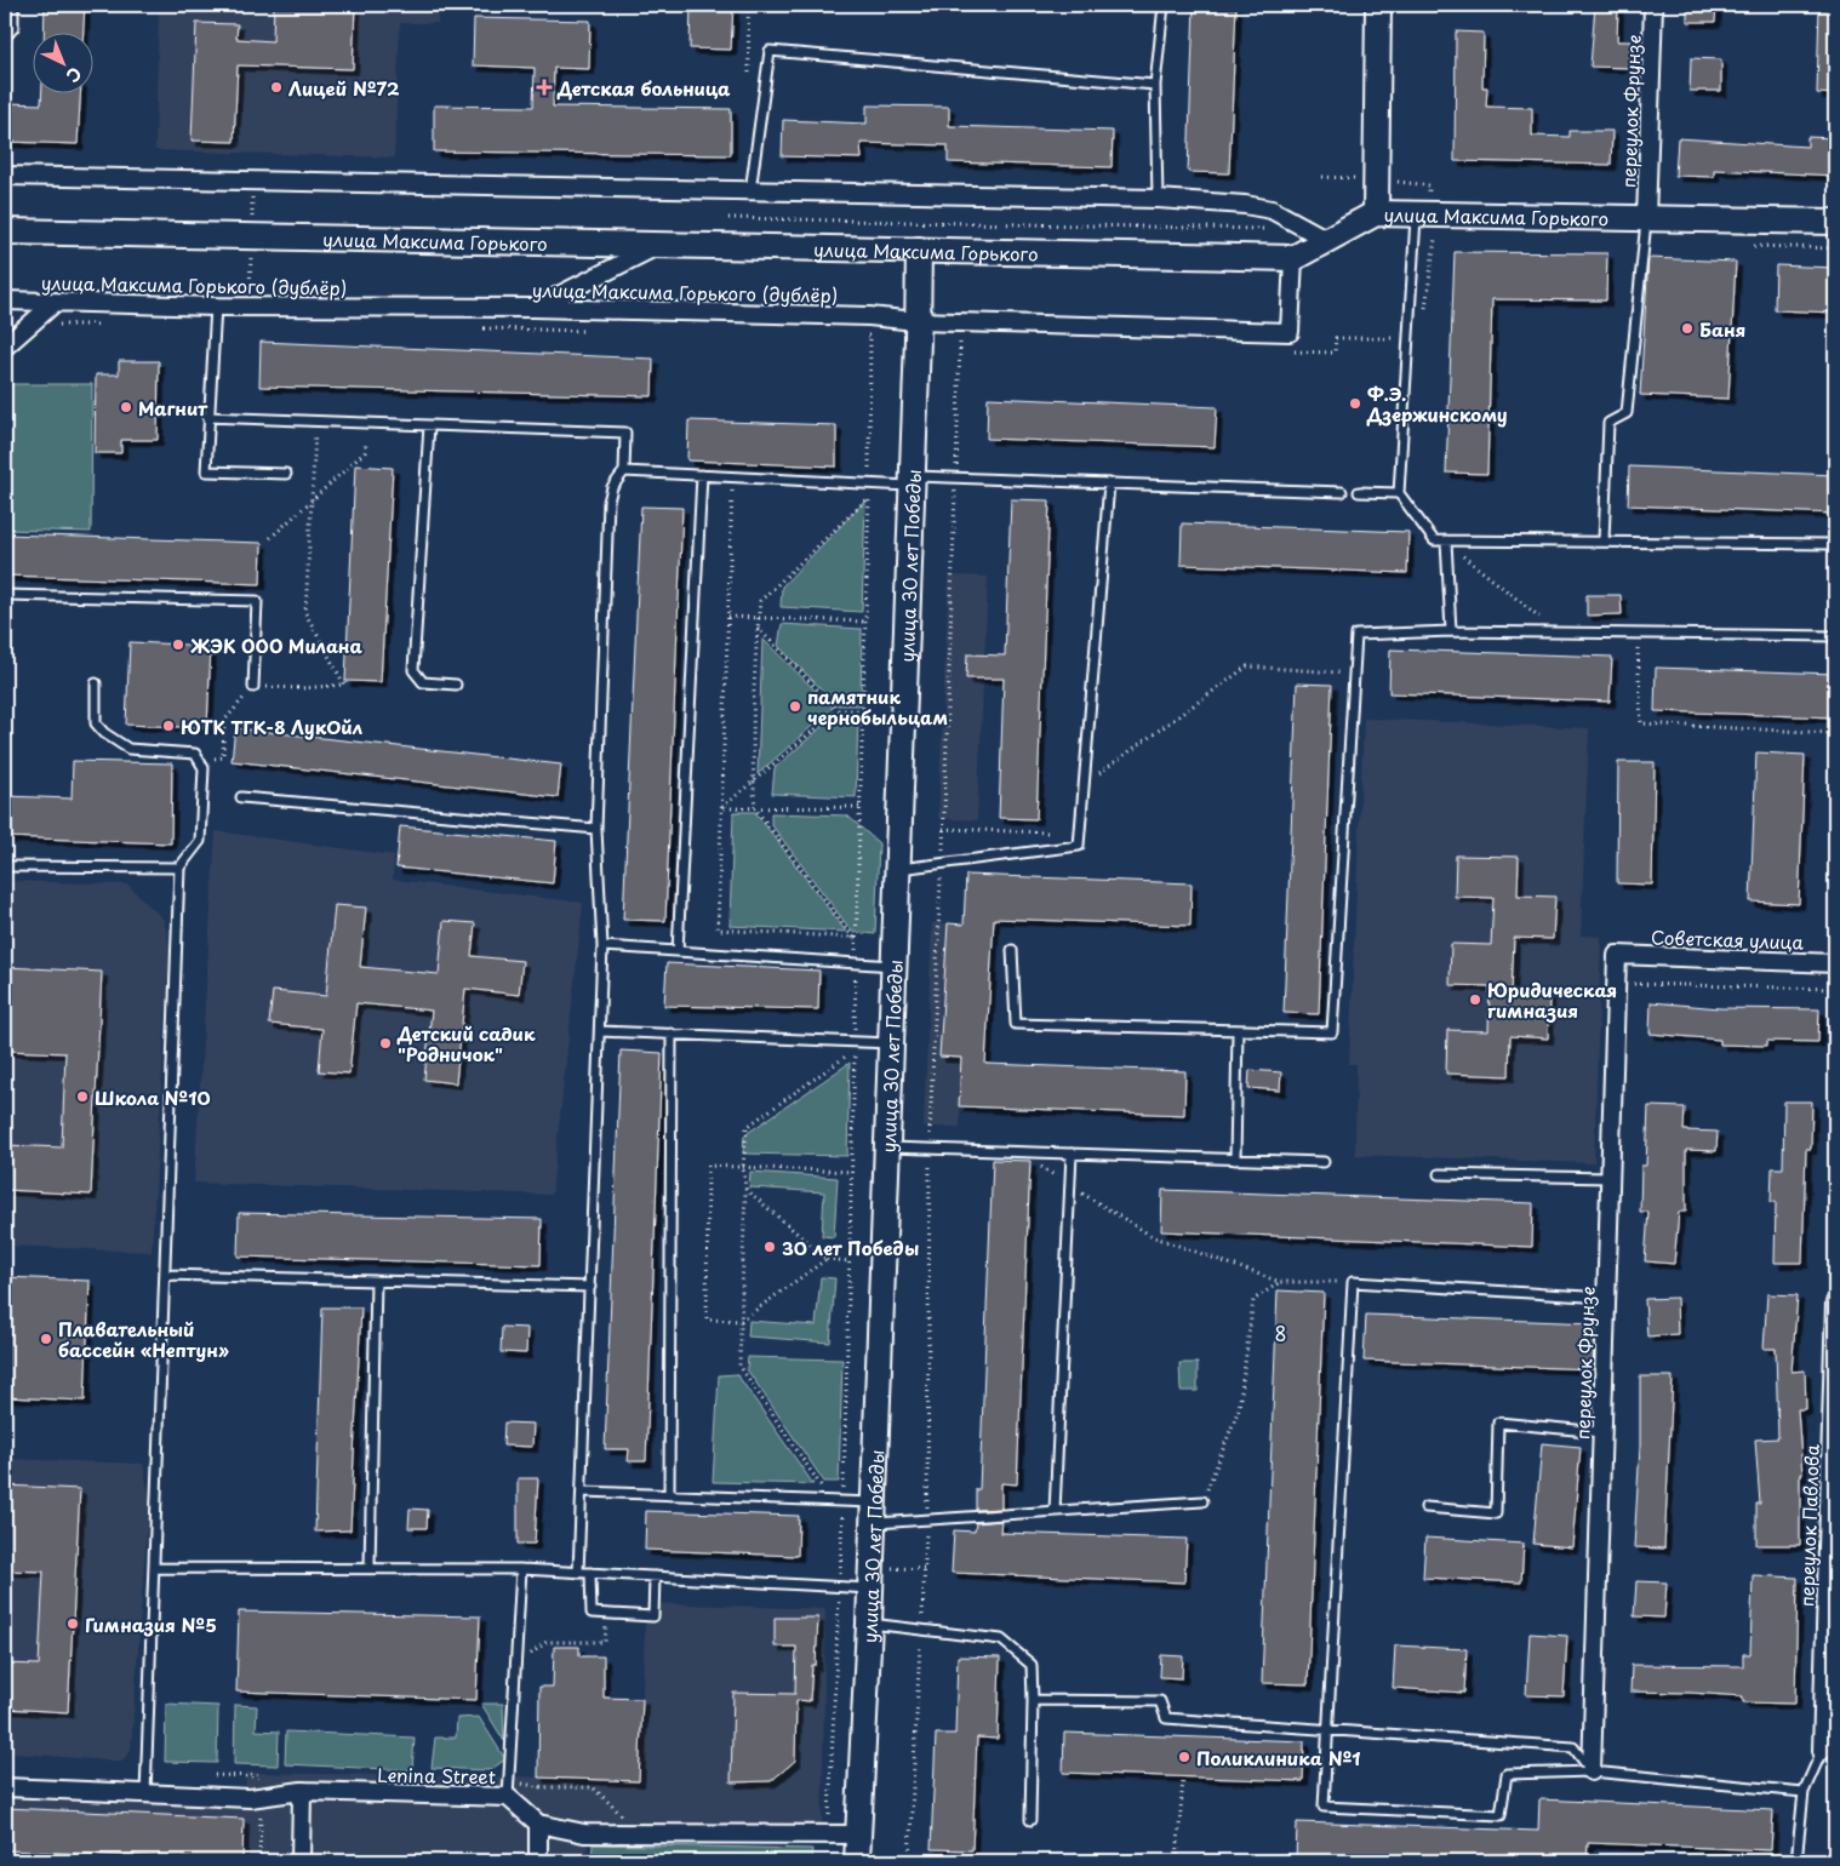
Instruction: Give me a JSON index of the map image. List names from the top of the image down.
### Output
{
  "streets": {
    "street": [
      "переулок Фрунзе",
      "улица Максима Горького",
      "улица Максима Горького (дублёр)",
      "улица 30 лет Победы",
      "Советская улица",
      "переулок Павлова",
      "Lenina Street"
    ]
  },
  "crossings": [
    ["переулок Фрунзе", "улица Максима Горького"],
    ["переулок Фрунзе", "Советская улица"],
    ["улица Максима Горького", "улица Максима Горького (дублёр)"],
    ["улица Максима Горького", "улица 30 лет Победы"],
    ["улица Максима Горького (дублёр)", "улица 30 лет Победы"],
    ["улица 30 лет Победы", "Lenina Street"]
  ],
  "districts": ["8"],
  "places": {
    "other": [
      "Лицей №72",
      "Баня",
      "Ф.Э. Дзержинскому",
      "Магнит",
      "ЖЭК ООО Милана",
      "памятник чернобыльцам",
      "ЮТК ТГК-8 ЛукОйл",
      "Юридическая гимназия",
      "Детский садик \"Родничок\"",
      "Школа №10",
      "30 лет Победы",
      "Плавательный бассейн «Нептун»",
      "Гимназия №5",
      "Поликлиника №1"
    ],
    "health": ["Детская больница"]
  },
  "north": "bottom right"
}
